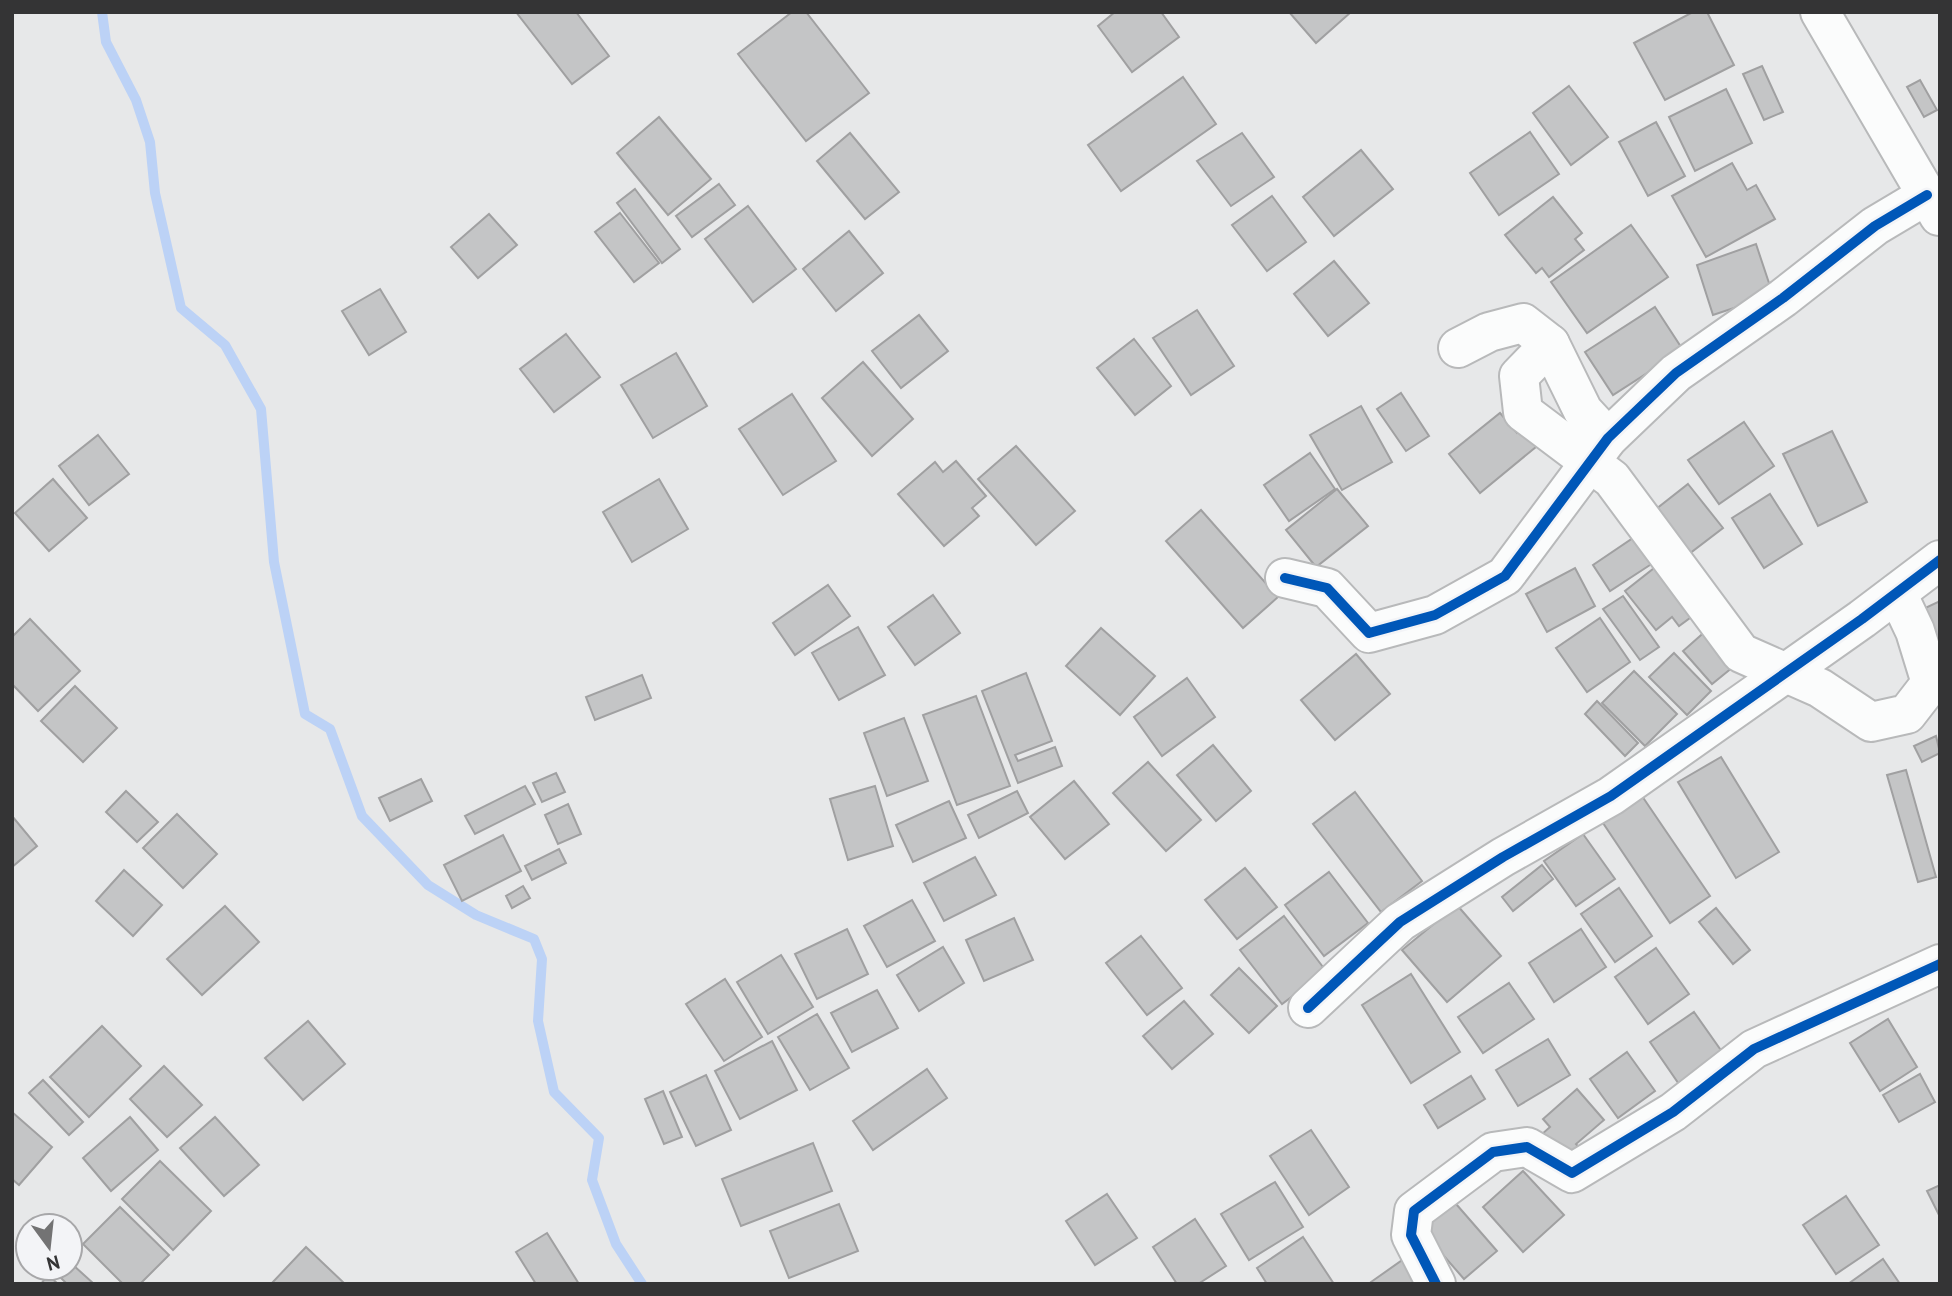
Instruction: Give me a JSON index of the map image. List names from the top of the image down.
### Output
{
  "north": "bottom"
}
